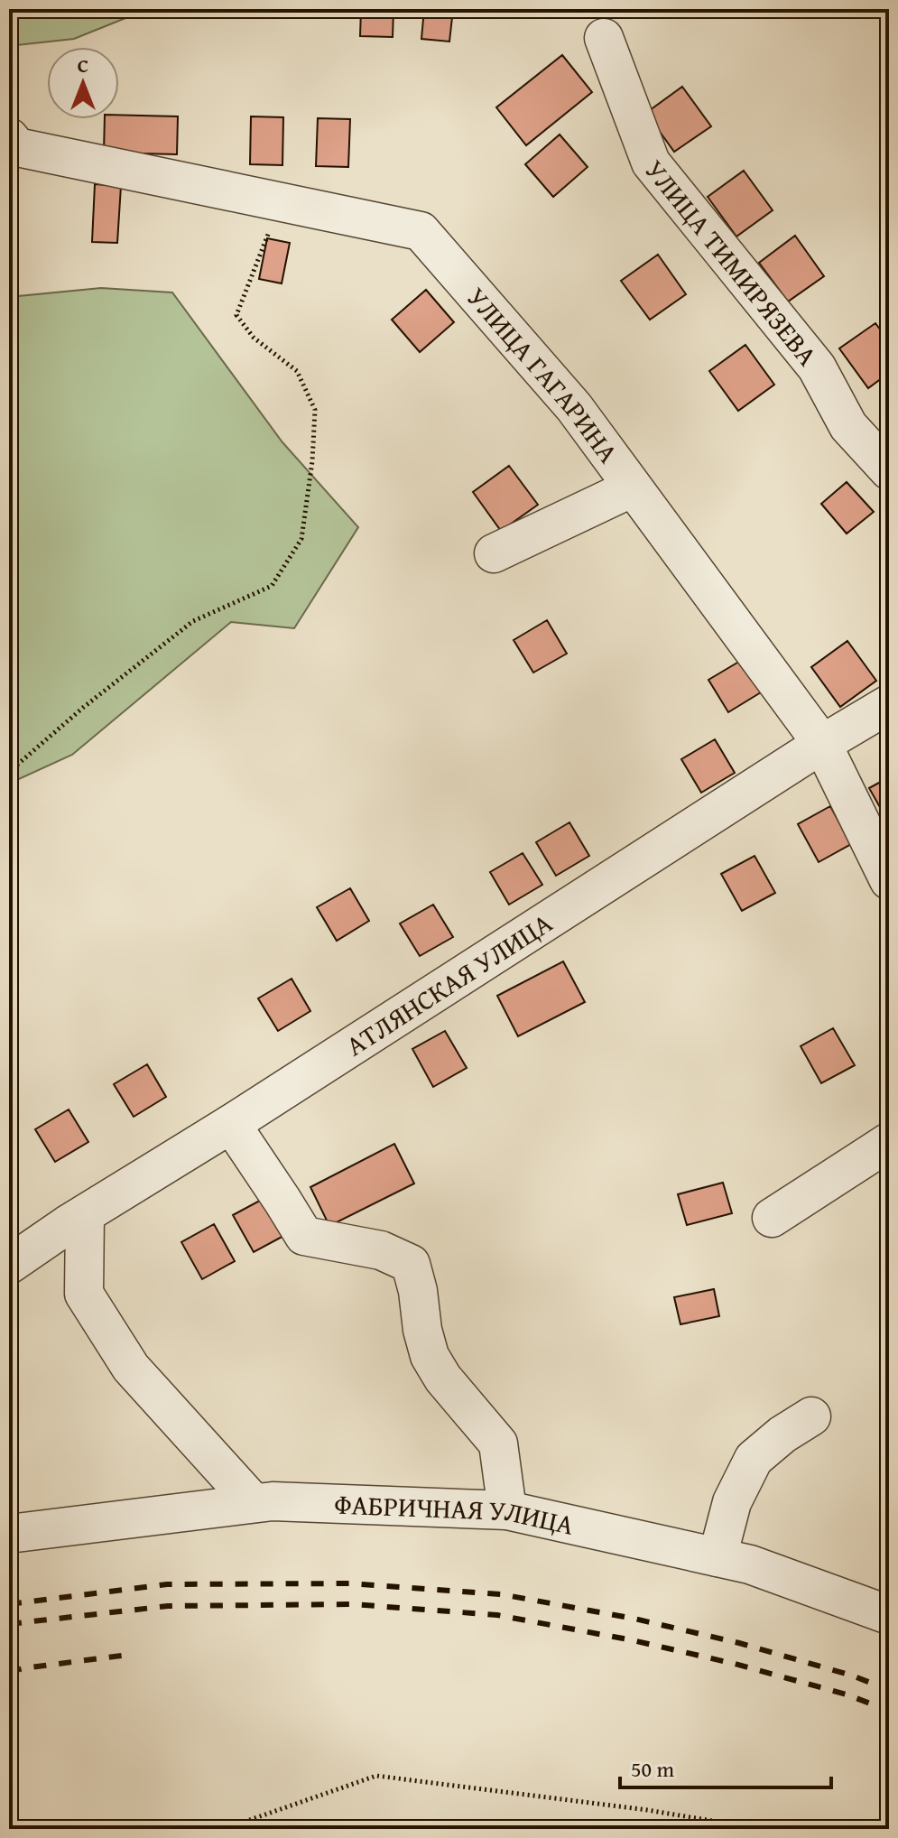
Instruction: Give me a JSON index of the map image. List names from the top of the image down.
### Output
{
  "streets": {
    "street": [
      "УЛИЦА ТИМИРЯЗЕВА",
      "УЛИЦА ГАГАРИНА",
      "АТЛЯНСКАЯ УЛИЦА",
      "ФАБРИЧНАЯ УЛИЦА"
    ]
  },
  "crossings": [
    ["УЛИЦА ГАГАРИНА", "АТЛЯНСКАЯ УЛИЦА"]
  ],
  "scale_bar": "50 m",
  "north": "top"
}
